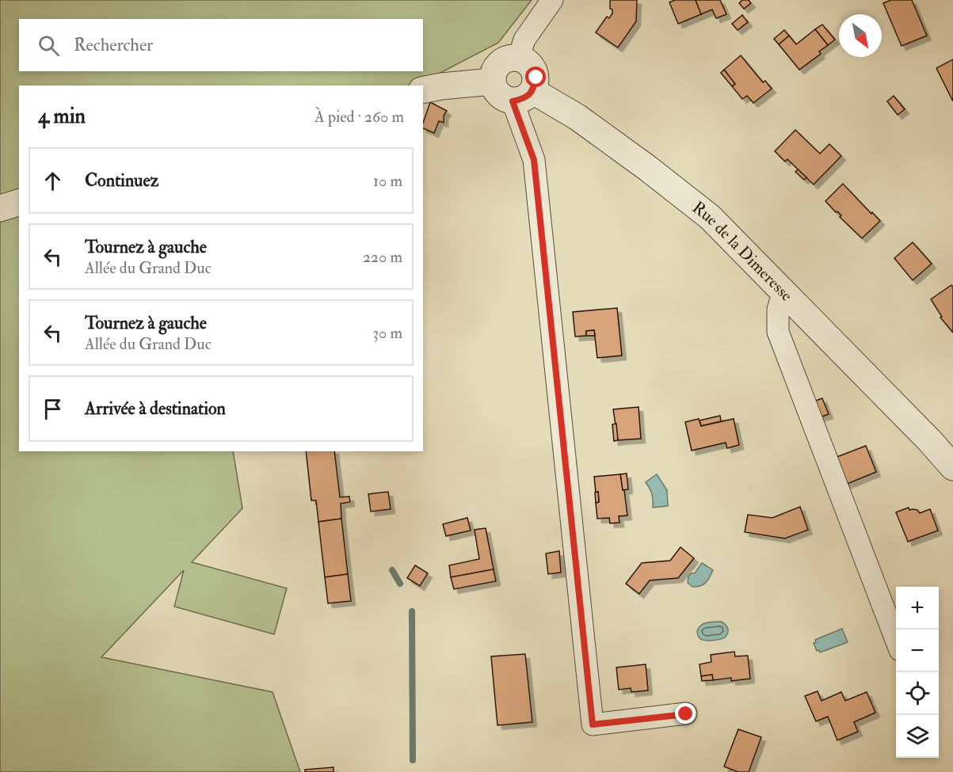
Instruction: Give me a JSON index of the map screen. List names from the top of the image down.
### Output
{
  "streets": {
    "street": ["Rue de la Dimeresse"]
  },
  "north": "bottom right",
  "page": {
    "search": "Rechercher",
    "heading": ["4 min", "À pied · 260 m"],
    "list": [
      ["Continuez", "10 m"],
      ["Tournez à gauche", "Allée du Grand Duc", "220 m"],
      ["Tournez à gauche", "Allée du Grand Duc", "30 m"],
      "Arrivée à destination"
    ],
    "map_buttons": ["+", "−"]
  }
}
